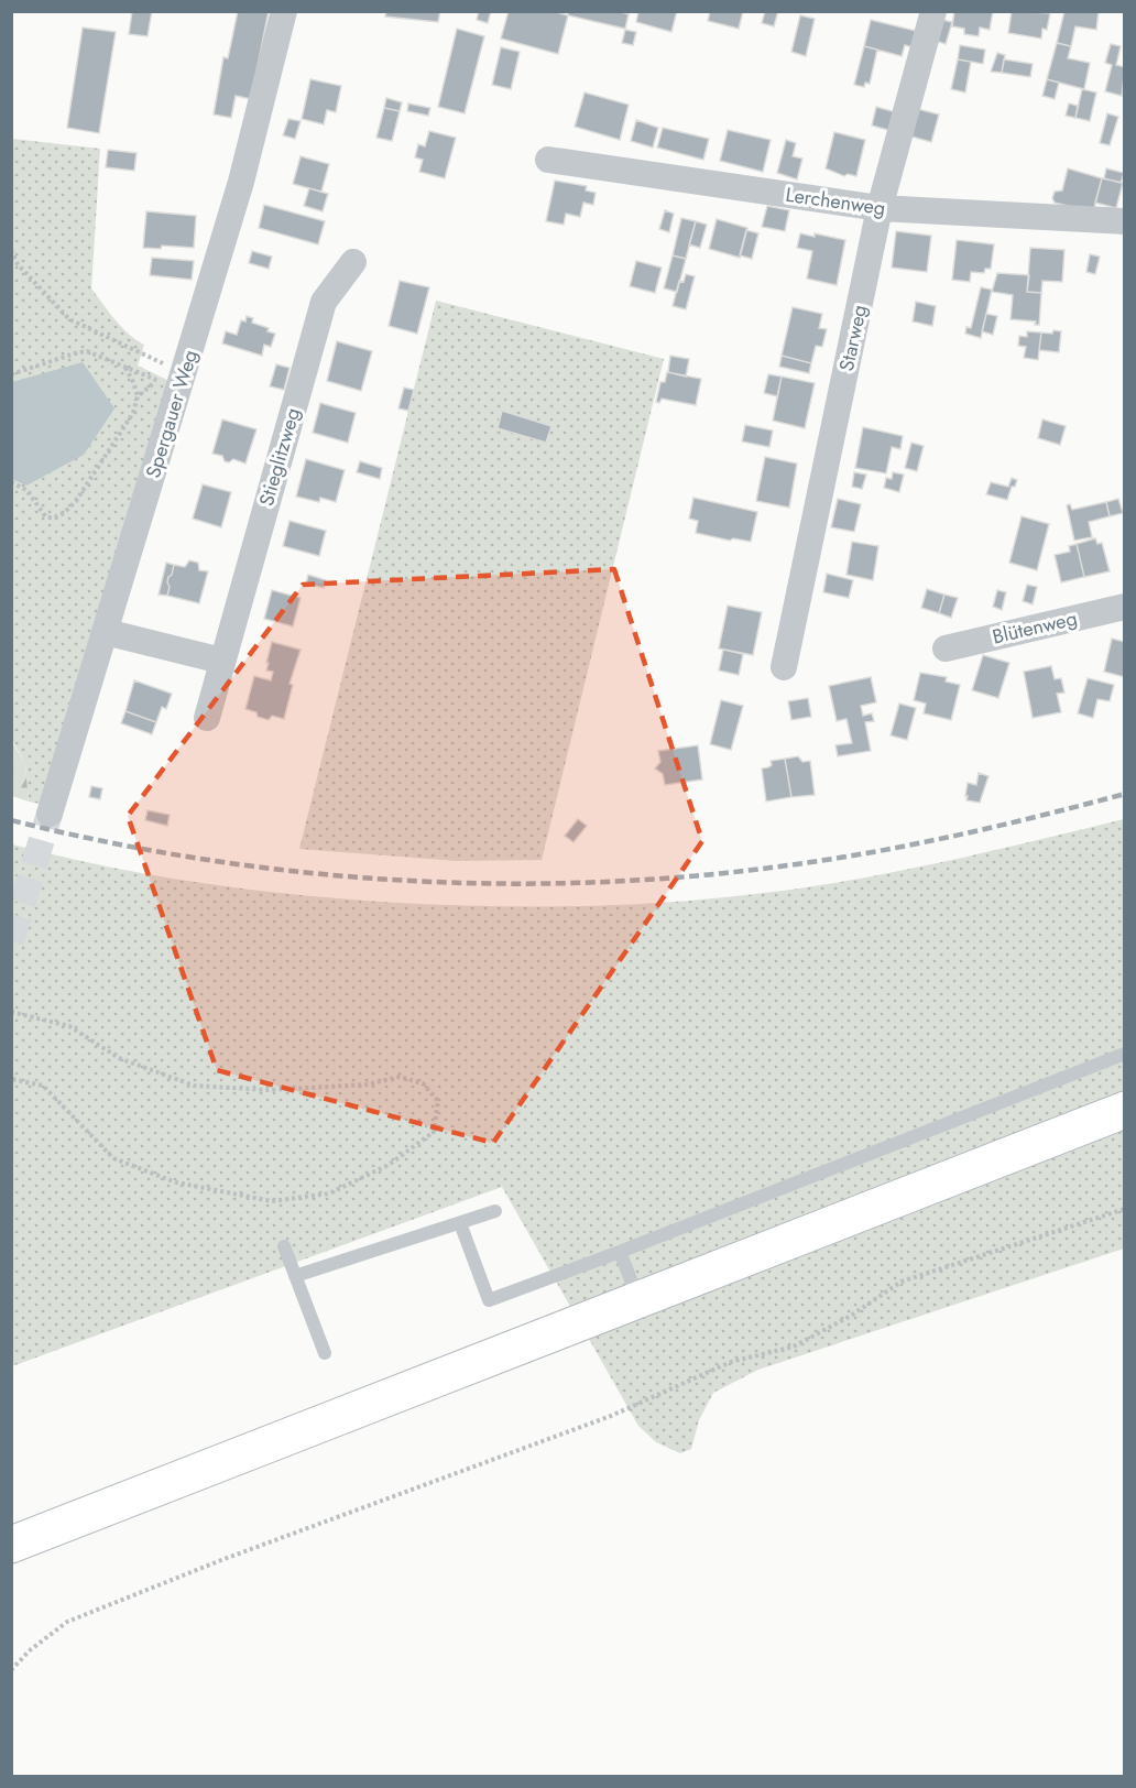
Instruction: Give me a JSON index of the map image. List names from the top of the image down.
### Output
{
  "streets": {
    "street": [
      "Lerchenweg",
      "Starweg",
      "Spergauer Weg",
      "Stieglitzweg",
      "Blütenweg"
    ]
  },
  "crossings": [
    ["Lerchenweg", "Starweg"]
  ]
}
